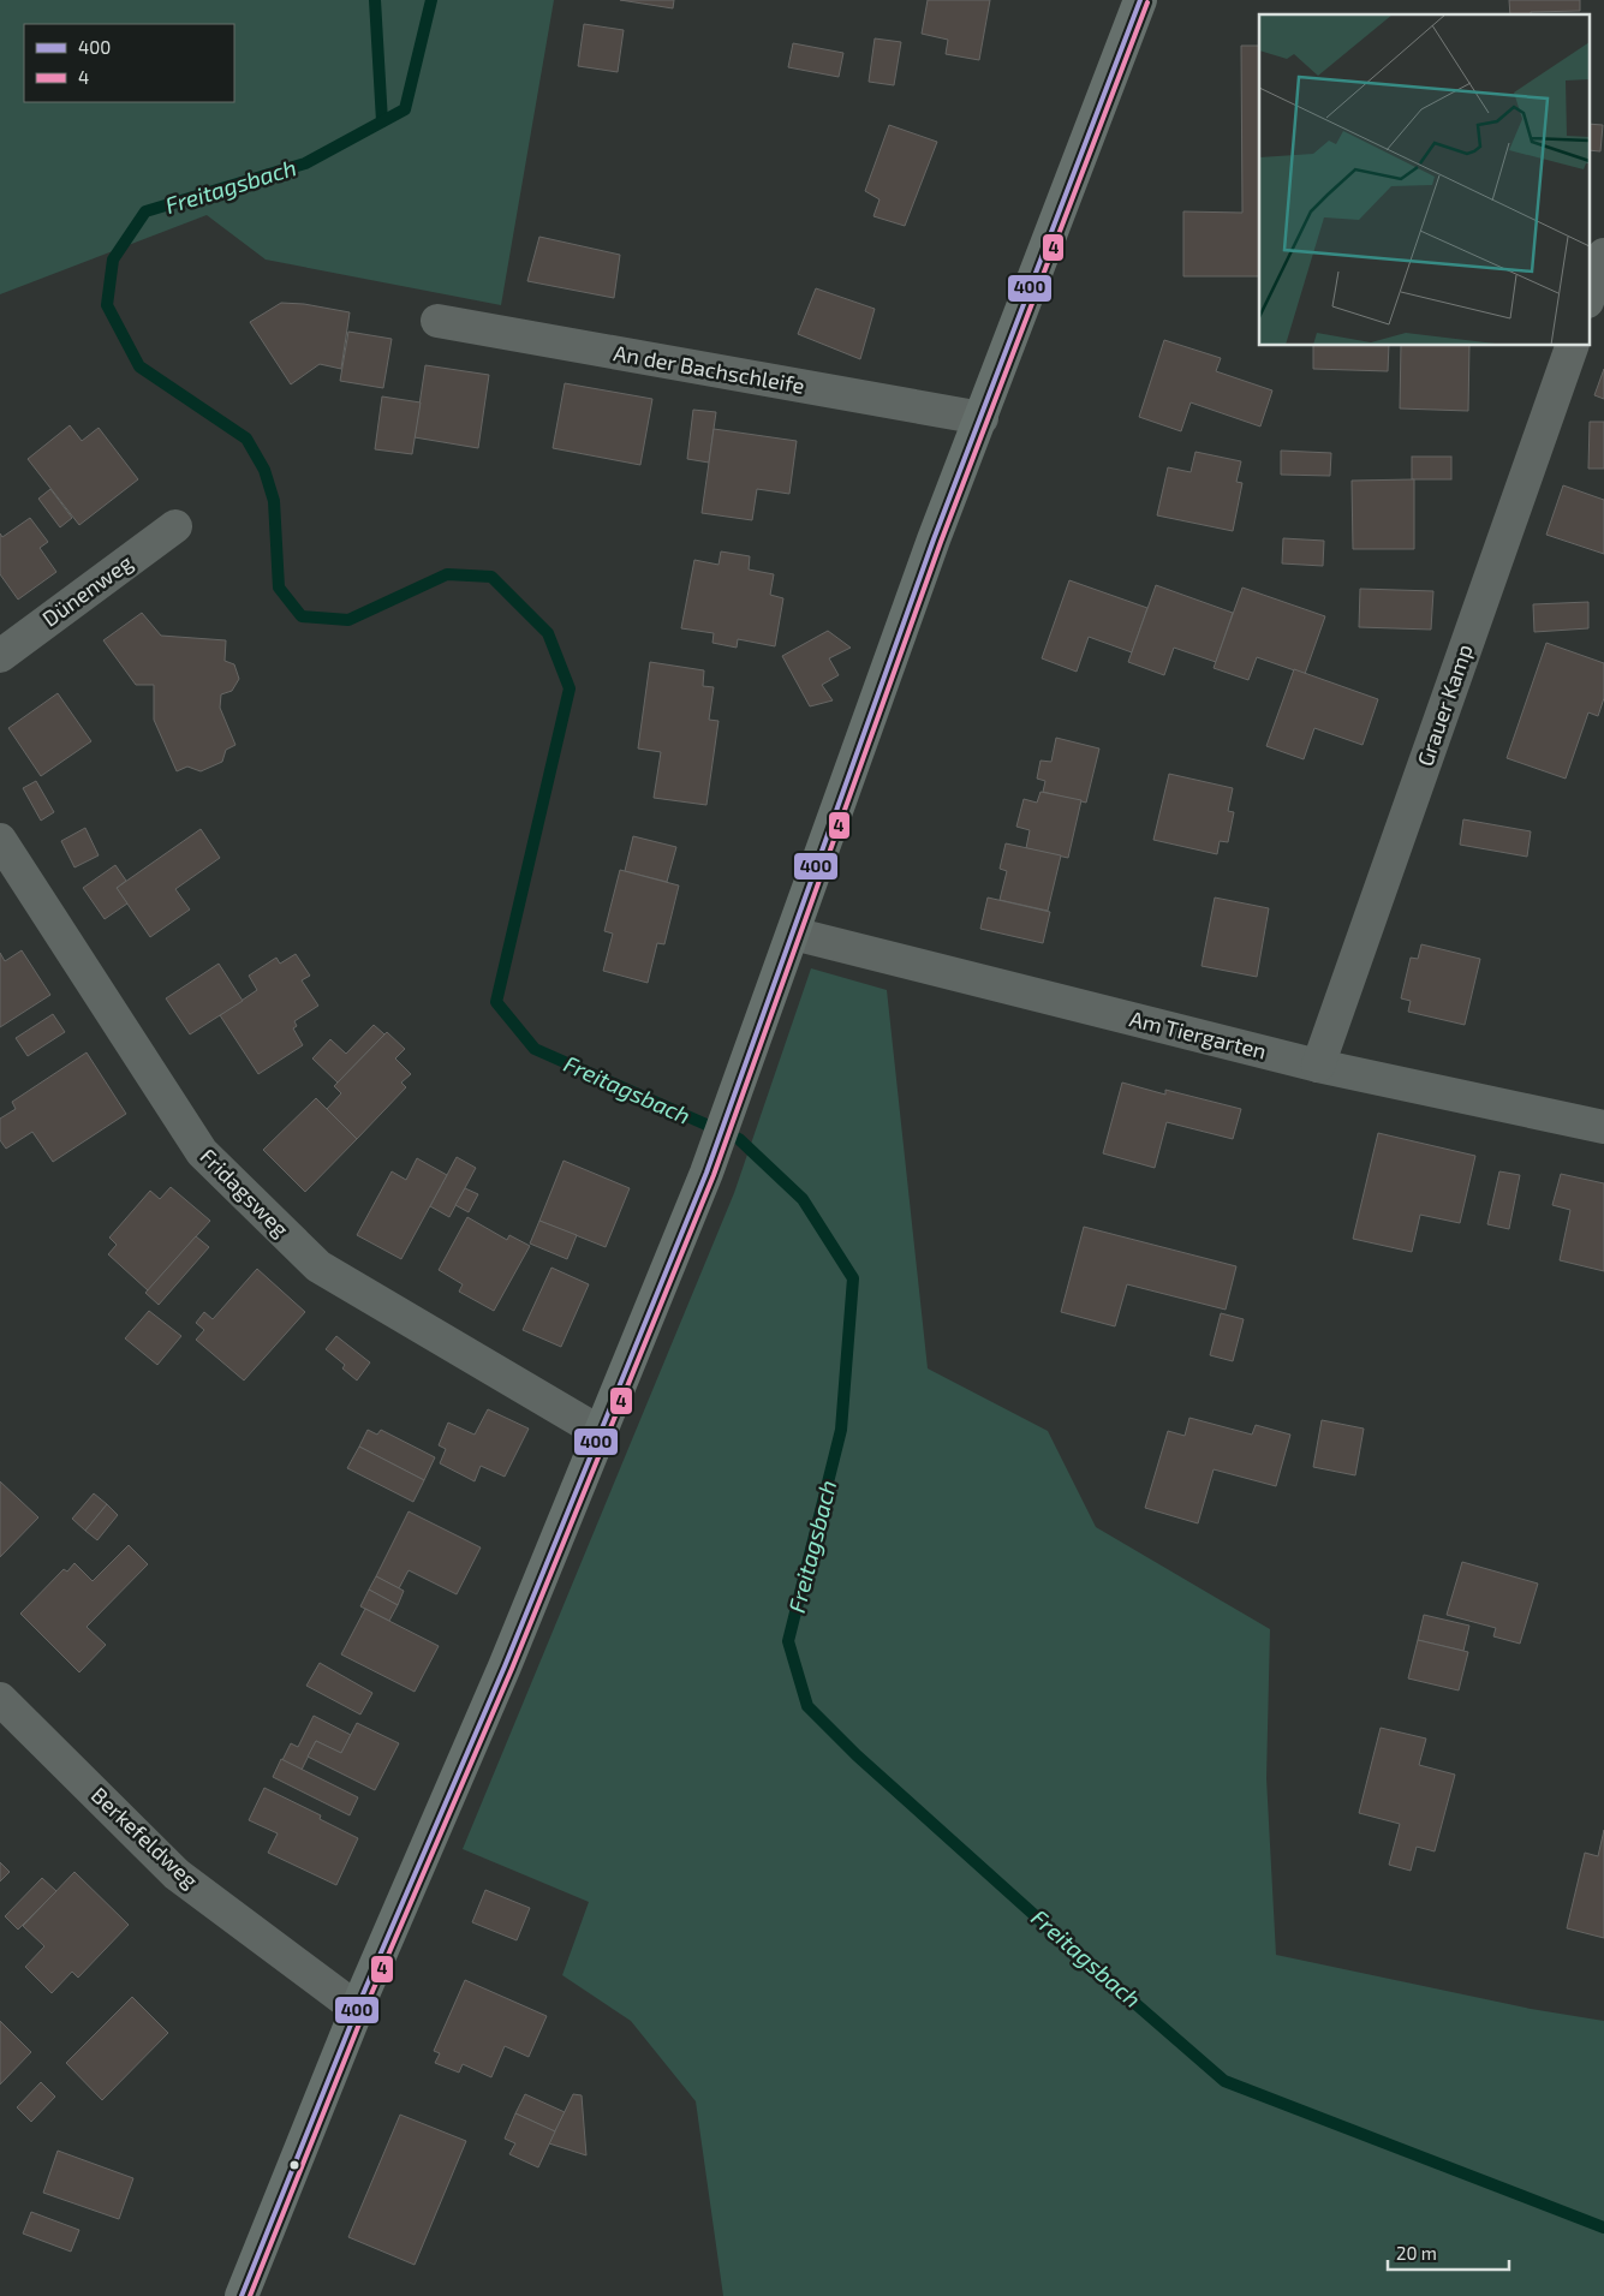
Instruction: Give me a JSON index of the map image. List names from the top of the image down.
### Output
{
  "streets": {
    "street": [
      "An der Bachschleife",
      "Dünenweg",
      "Grauer Kamp",
      "Am Tiergarten",
      "Fridagsweg",
      "Berkefeldweg"
    ]
  },
  "crossings": [
    ["Grauer Kamp", "Am Tiergarten"]
  ],
  "water": ["Freitagsbach"],
  "lines": ["transit line 400", "transit line 4"],
  "legend": ["400", "4"],
  "scale_bar": "20 m"
}
